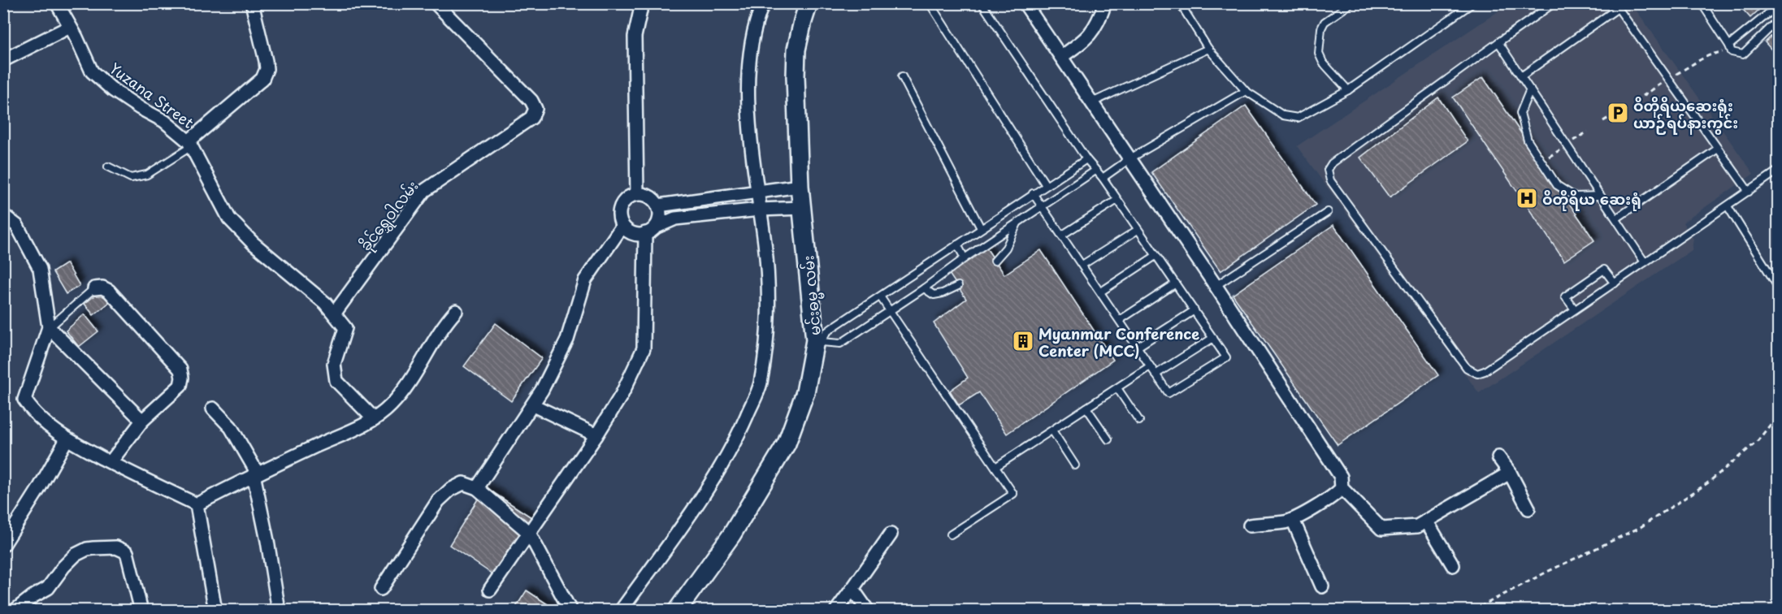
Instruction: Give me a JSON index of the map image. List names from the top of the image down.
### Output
{
  "streets": {
    "main road": ["မင်းဓမ္မ လမ်း"],
    "street": ["Yuzana Street", "ခိုင်ရွှေဝါလမ်း"]
  },
  "crossings": [
    ["Yuzana Street", "ခိုင်ရွှေဝါလမ်း"]
  ],
  "places": {
    "parking": ["ဝိတိုရိယဆေးရုံး ယာဉ်ရပ်နားကွင်း"],
    "hospital": ["ဝိတိုရိယ ဆေးရုံ"],
    "building": ["Myanmar Conference Center (MCC)"]
  }
}
